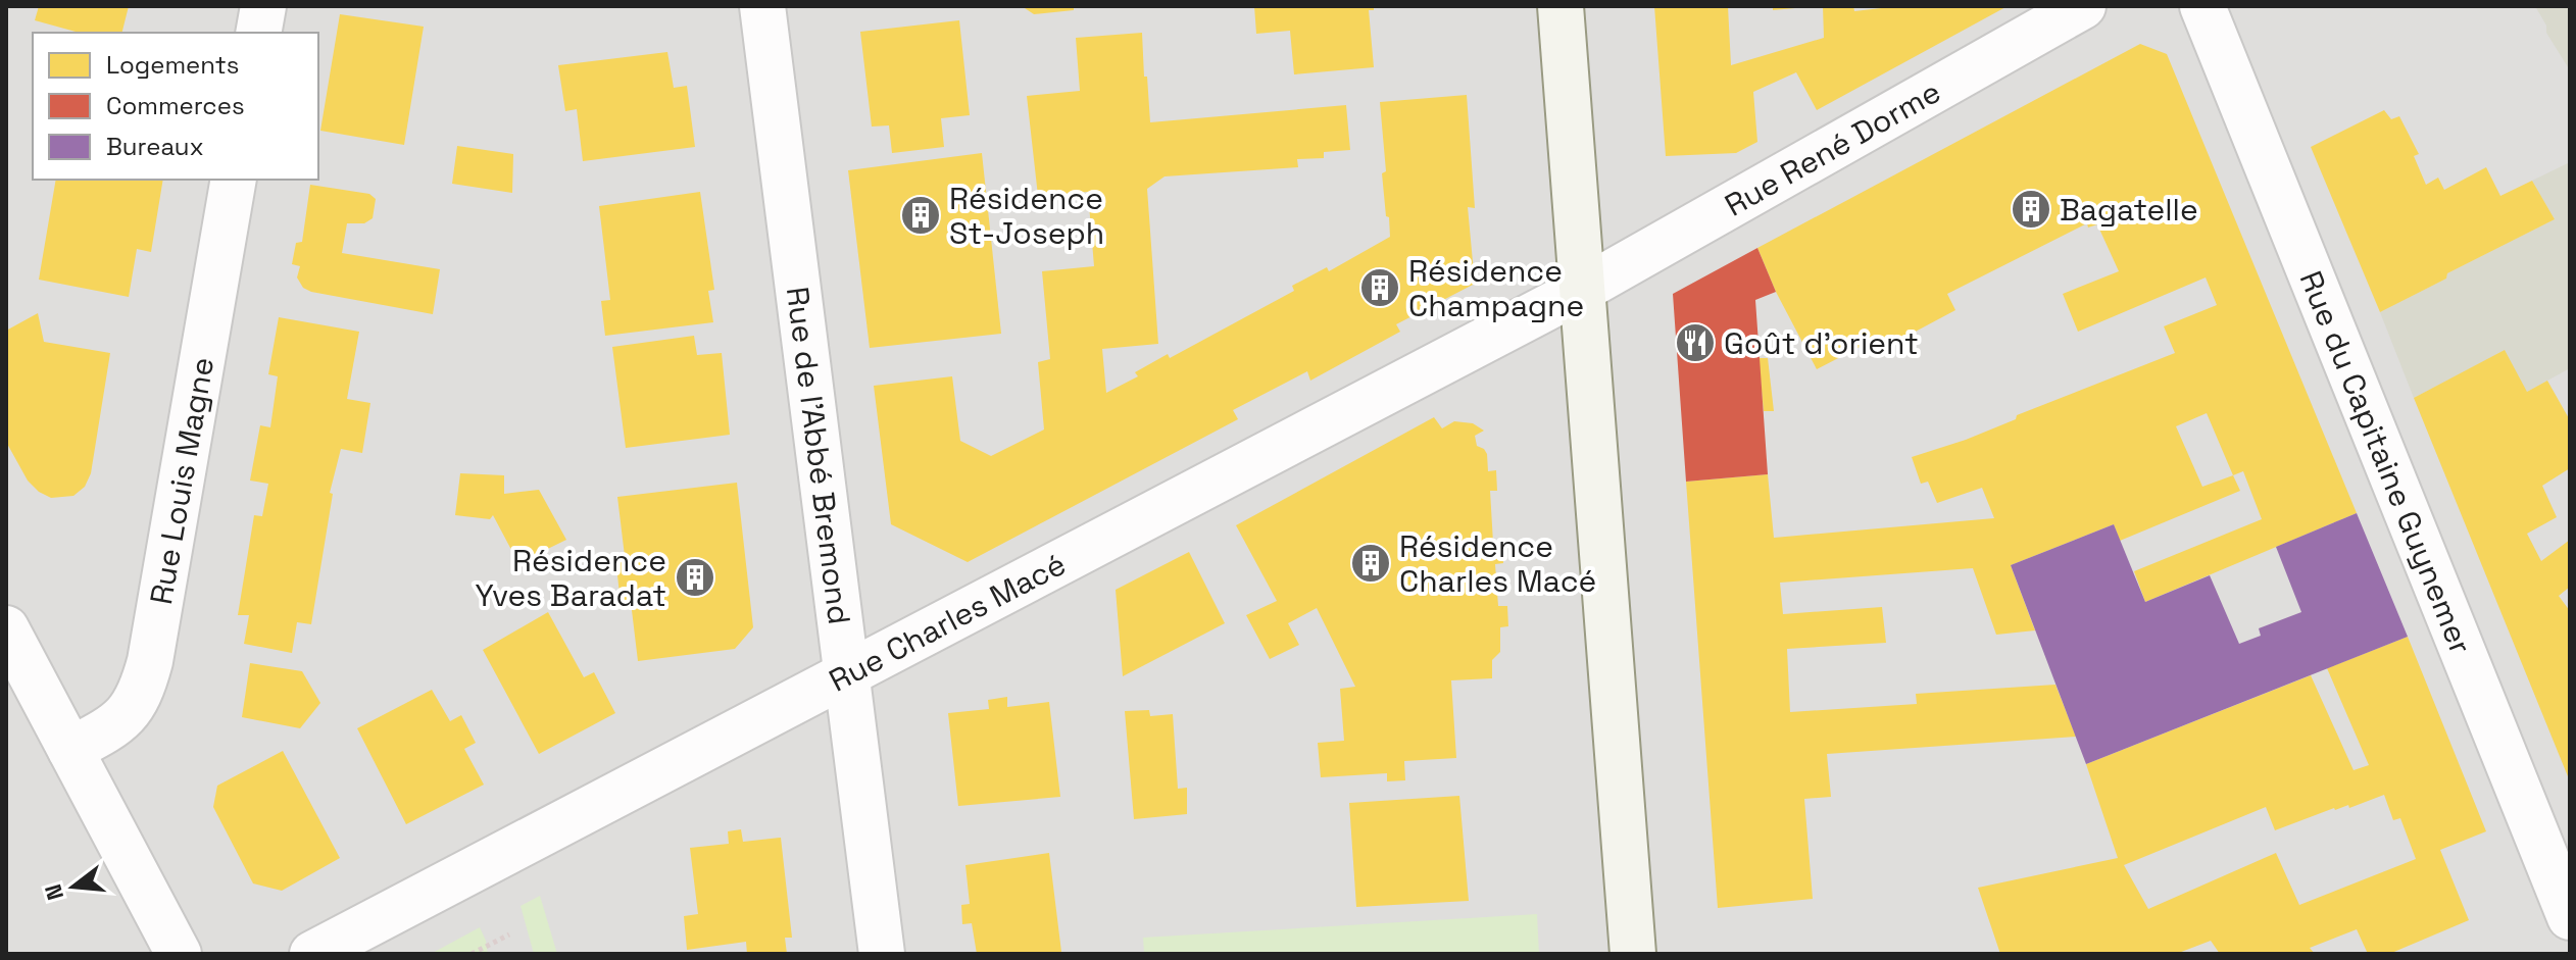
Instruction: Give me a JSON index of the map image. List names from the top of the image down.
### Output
{
  "streets": {
    "street": [
      "Rue René Dorme",
      "Rue de l'Abbé Bremond",
      "Rue du Capitaine Guynemer",
      "Rue Louis Magne",
      "Rue Charles Macé"
    ]
  },
  "crossings": [
    ["Rue René Dorme", "Rue Charles Macé"],
    ["Rue de l'Abbé Bremond", "Rue Charles Macé"]
  ],
  "places": {
    "building": [
      "Bagatelle",
      "Résidence St-Joseph",
      "Résidence Champagne",
      "Résidence Charles Macé",
      "Résidence Yves Baradat"
    ],
    "restaurant": ["Goût d'orient"]
  },
  "legend": ["Logements", "Commerces", "Bureaux"],
  "north": "left"
}
